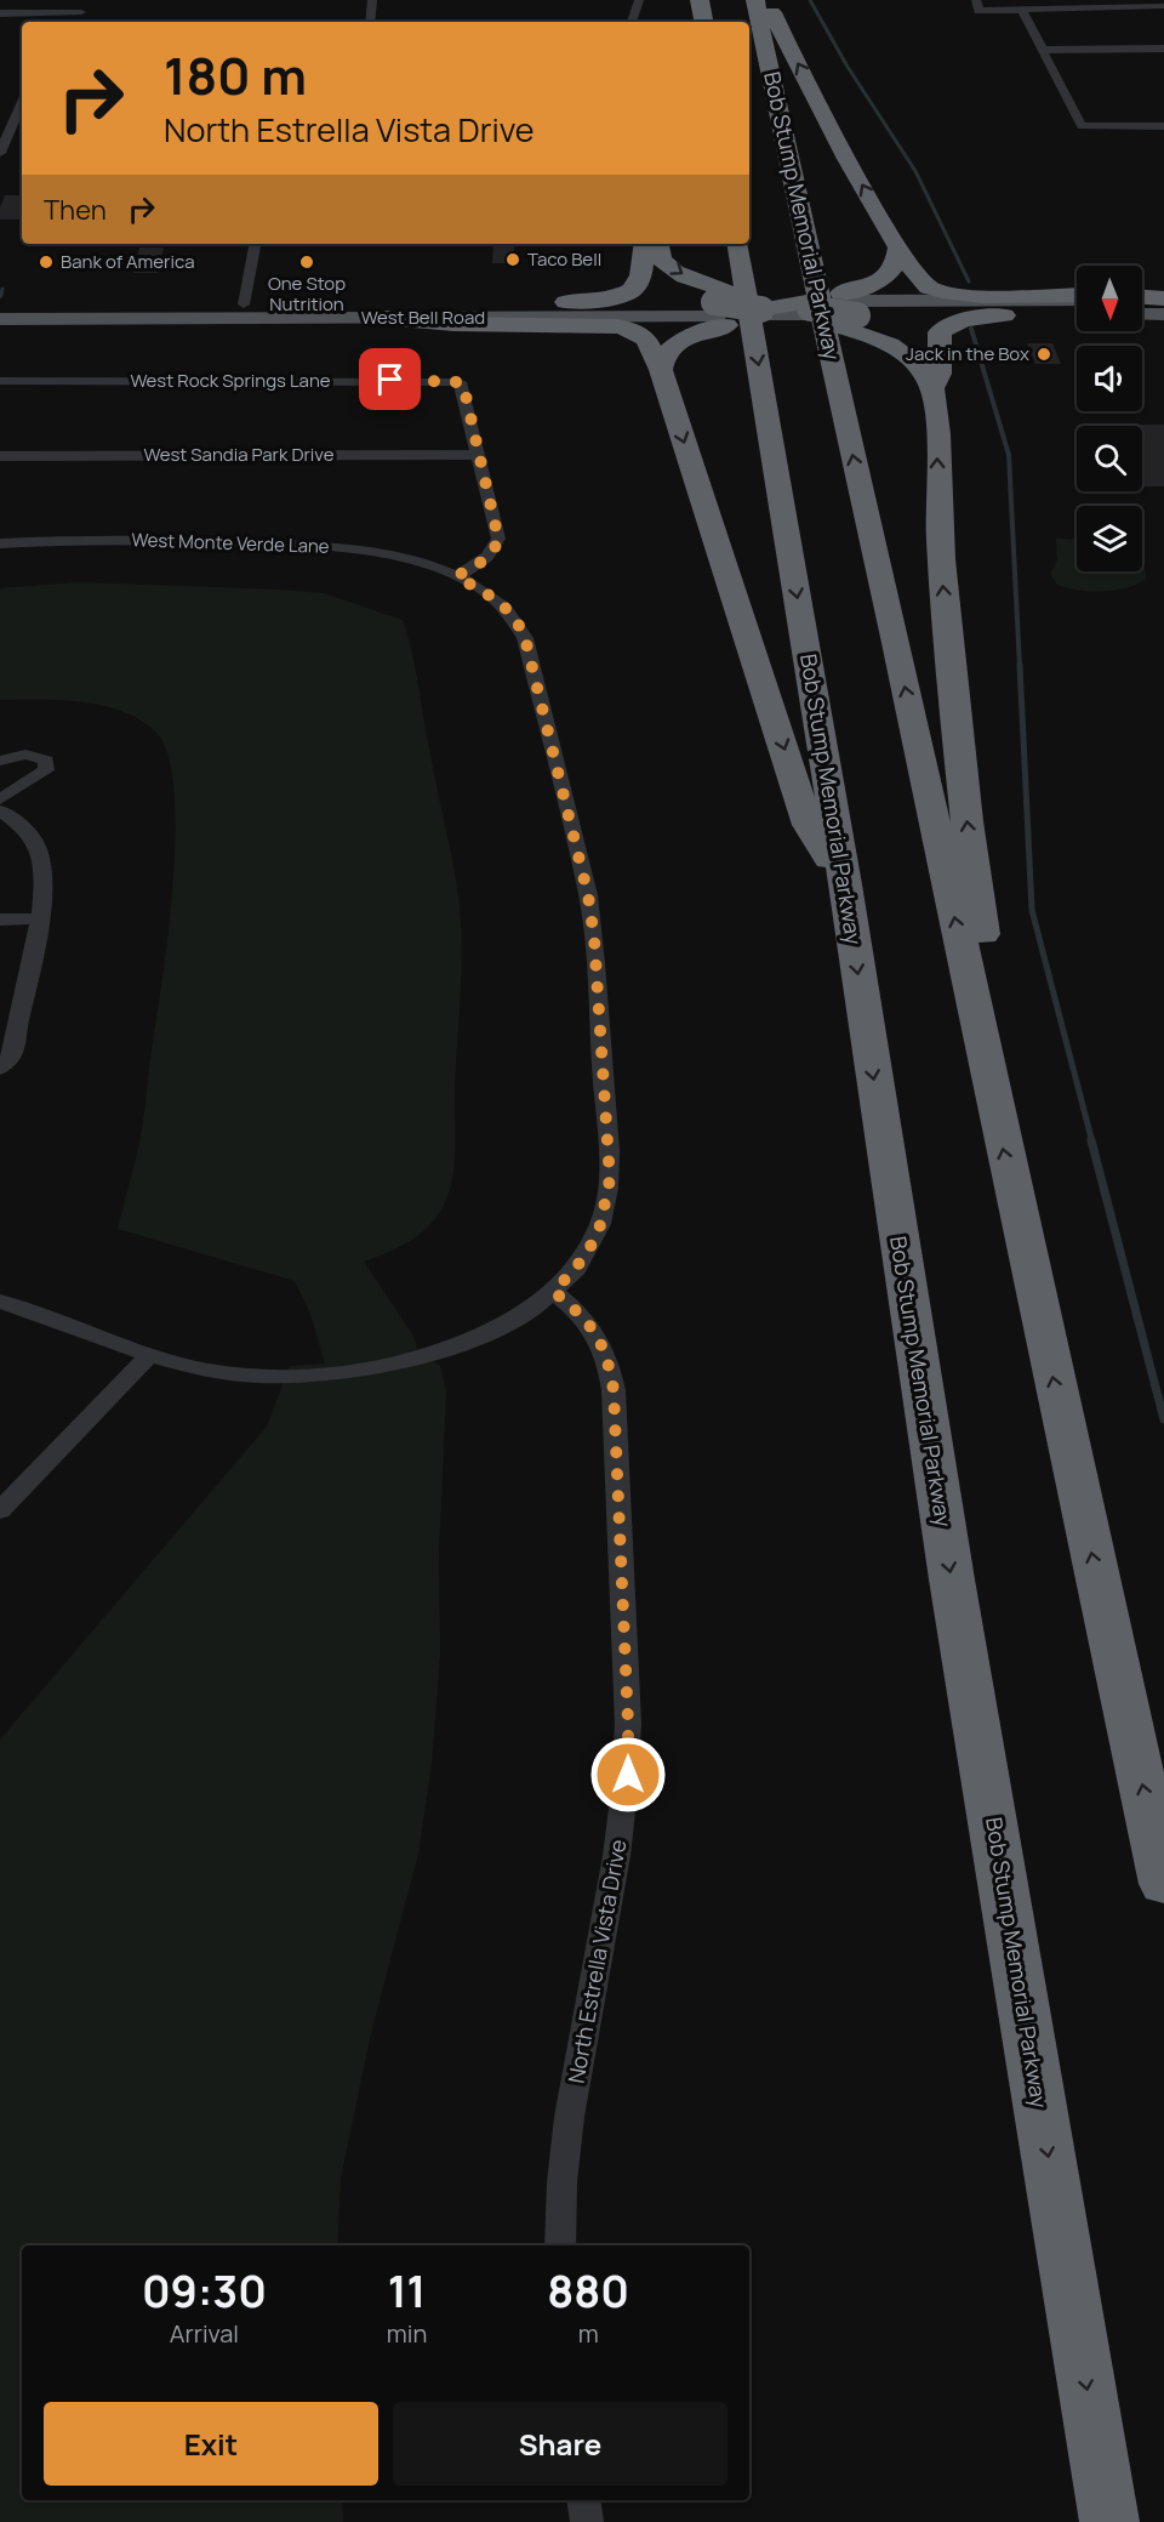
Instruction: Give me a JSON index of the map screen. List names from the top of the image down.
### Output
{
  "streets": {
    "highway": ["Bob Stump Memorial Parkway"],
    "main road": ["West Bell Road"],
    "street": [
      "West Rock Springs Lane",
      "West Sandia Park Drive",
      "West Monte Verde Lane",
      "North Estrella Vista Drive"
    ]
  },
  "crossings": [
    ["West Rock Springs Lane", "West Sandia Park Drive"]
  ],
  "places": [
    "Taco Bell",
    "Bank of America",
    "One Stop Nutrition",
    "Jack in the Box"
  ],
  "north": "bottom",
  "page": {
    "turn": ["180 m", "North Estrella Vista Drive"],
    "then": "Then",
    "eta": [
      "09:30",
      "Arrival",
      "11",
      "min",
      "880",
      "m"
    ],
    "buttons": ["Exit", "Share"]
  }
}
